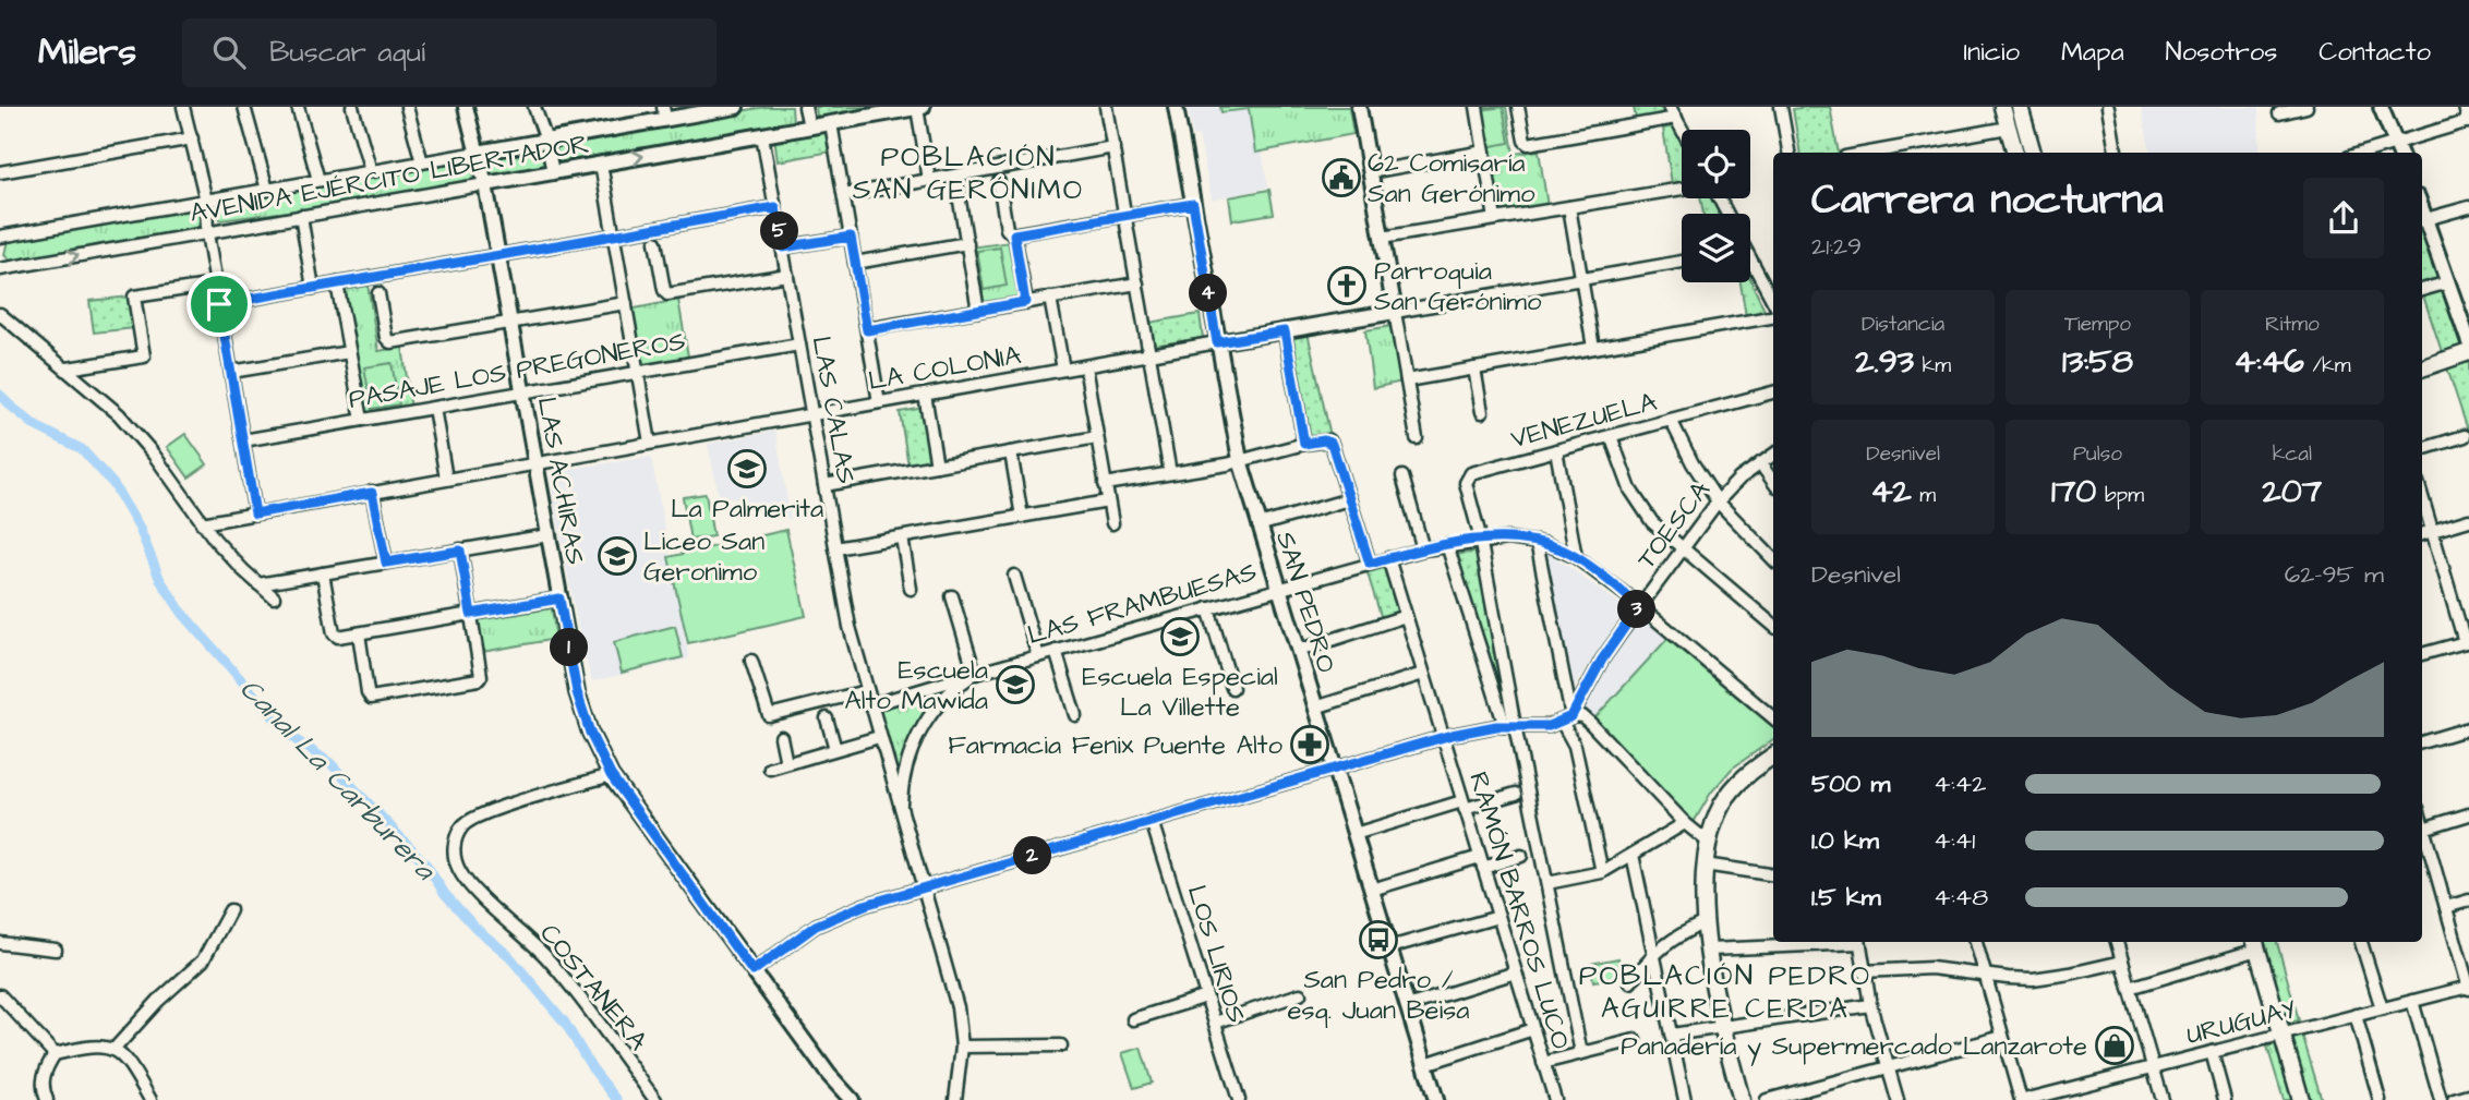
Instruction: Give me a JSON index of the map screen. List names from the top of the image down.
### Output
{
  "streets": {
    "street": [
      "AVENIDA EJÉRCITO LIBERTADOR",
      "LA COLONIA",
      "PASAJE LOS PREGONEROS",
      "LAS CALAS",
      "VENEZUELA",
      "LAS ACHIRAS",
      "TOESCA",
      "SAN PEDRO",
      "LAS FRAMBUESAS",
      "RAMÓN BARROS LUCO",
      "LOS LIRIOS",
      "COSTANERA",
      "URUGUAY"
    ]
  },
  "crossings": [
    ["AVENIDA EJÉRCITO LIBERTADOR", "LAS CALAS"],
    ["AVENIDA EJÉRCITO LIBERTADOR", "LAS ACHIRAS"],
    ["LA COLONIA", "LAS CALAS"],
    ["LA COLONIA", "LAS ACHIRAS"],
    ["LA COLONIA", "SAN PEDRO"],
    ["PASAJE LOS PREGONEROS", "LAS CALAS"],
    ["PASAJE LOS PREGONEROS", "LAS ACHIRAS"],
    ["LAS CALAS", "LAS FRAMBUESAS"],
    ["VENEZUELA", "LAS FRAMBUESAS"],
    ["LAS ACHIRAS", "COSTANERA"],
    ["TOESCA", "LAS FRAMBUESAS"],
    ["SAN PEDRO", "LAS FRAMBUESAS"],
    ["LAS FRAMBUESAS", "RAMÓN BARROS LUCO"]
  ],
  "districts": ["POBLACIÓN SAN GERÓNIMO", "POBLACIÓN PEDRO AGUIRRE CERDA"],
  "water": ["Canal La Carburera"],
  "places": {
    "public building": ["62 Comisaría San Gerónimo"],
    "church": ["Parroquia San Gerónimo"],
    "school or university": [
      "La Palmerita",
      "Liceo San Geronimo",
      "Escuela Especial La Villette",
      "Escuela Alto Mawida"
    ],
    "pharmacy": ["Farmacia Fenix Puente Alto"],
    "bus stop": ["San Pedro / esq. Juan Beisa"],
    "shop": ["Panadería y Supermercado Lanzarote"]
  },
  "page": {
    "header": "Milers",
    "search": "Buscar aquí",
    "nav": [
      "Inicio",
      "Mapa",
      "Nosotros",
      "Contacto"
    ],
    "heading": ["Carrera nocturna", "21:29"],
    "pins": [
      "5",
      "4",
      "3",
      "1",
      "2"
    ],
    "stats": [
      ["Distancia", "2.93 km"],
      ["Tiempo", "13:58"],
      ["Ritmo", "4:46 /km"],
      ["Desnivel", "42 m"],
      ["Pulso", "170 bpm"],
      ["kcal", "207"]
    ],
    "chart": ["Desnivel", "62–95 m"],
    "list": [
      {
        "name": "500 m",
        "note": "4:42"
      },
      {
        "name": "1.0 km",
        "note": "4:41"
      },
      {
        "name": "1.5 km",
        "note": "4:48"
      }
    ]
  }
}
